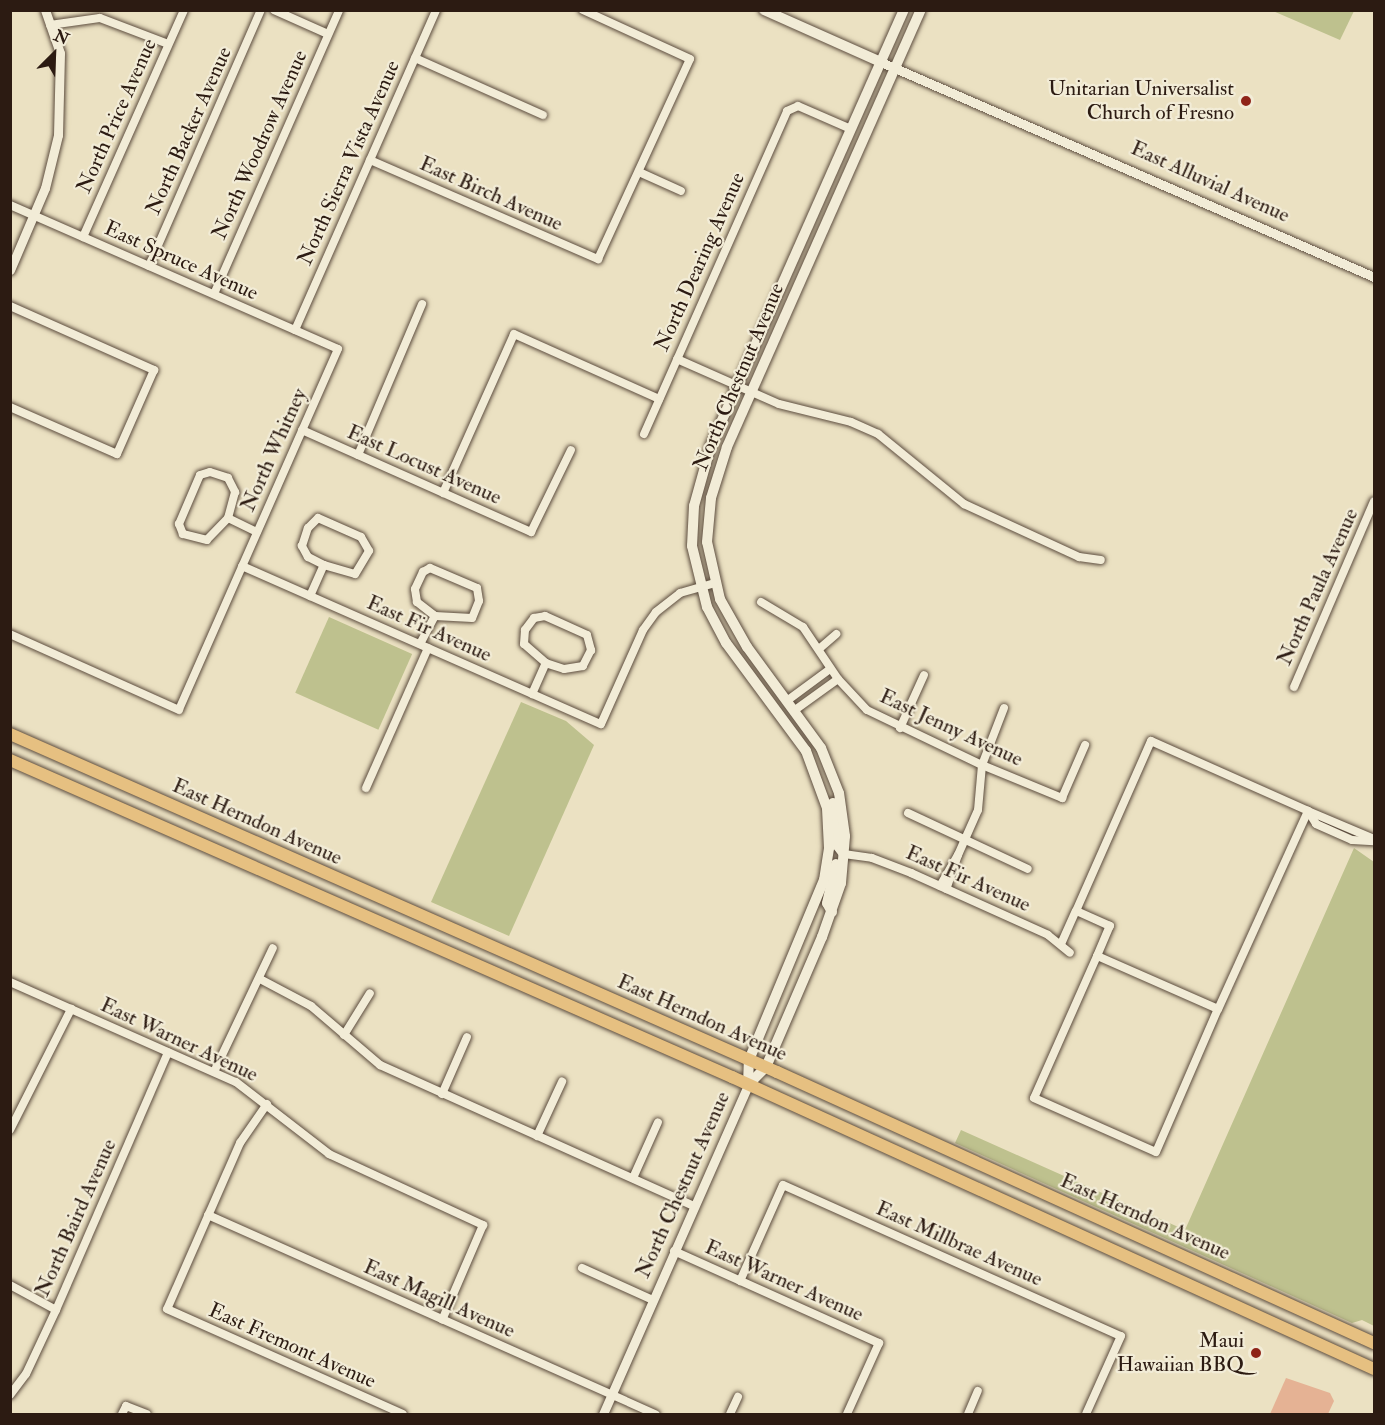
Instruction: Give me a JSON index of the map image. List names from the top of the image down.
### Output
{
  "streets": {
    "main road": ["East Alluvial Avenue", "North Chestnut Avenue", "East Herndon Avenue"],
    "street": [
      "North Price Avenue",
      "North Backer Avenue",
      "North Woodrow Avenue",
      "North Sierra Vista Avenue",
      "East Birch Avenue",
      "East Spruce Avenue",
      "North Dearing Avenue",
      "North Whitney",
      "East Locust Avenue",
      "North Paula Avenue",
      "East Fir Avenue",
      "East Jenny Avenue",
      "East Warner Avenue",
      "North Baird Avenue",
      "East Millbrae Avenue",
      "East Magill Avenue",
      "East Fremont Avenue"
    ]
  },
  "crossings": [
    ["North Price Avenue", "East Spruce Avenue"],
    ["North Backer Avenue", "East Spruce Avenue"],
    ["North Woodrow Avenue", "East Spruce Avenue"],
    ["North Sierra Vista Avenue", "East Birch Avenue"],
    ["North Sierra Vista Avenue", "East Spruce Avenue"],
    ["East Alluvial Avenue", "North Chestnut Avenue"],
    ["East Spruce Avenue", "North Whitney"],
    ["North Dearing Avenue", "North Chestnut Avenue"],
    ["North Chestnut Avenue", "East Fir Avenue"],
    ["North Chestnut Avenue", "East Herndon Avenue"],
    ["North Chestnut Avenue", "East Warner Avenue"],
    ["North Chestnut Avenue", "East Magill Avenue"],
    ["North Whitney", "East Locust Avenue"],
    ["North Whitney", "East Fir Avenue"],
    ["East Warner Avenue", "North Baird Avenue"],
    ["East Warner Avenue", "East Millbrae Avenue"],
    ["East Warner Avenue", "East Magill Avenue"],
    ["East Magill Avenue", "East Fremont Avenue"]
  ],
  "places": ["Unitarian Universalist Church of Fresno", "Maui Hawaiian BBQ"],
  "north": "top right"
}
